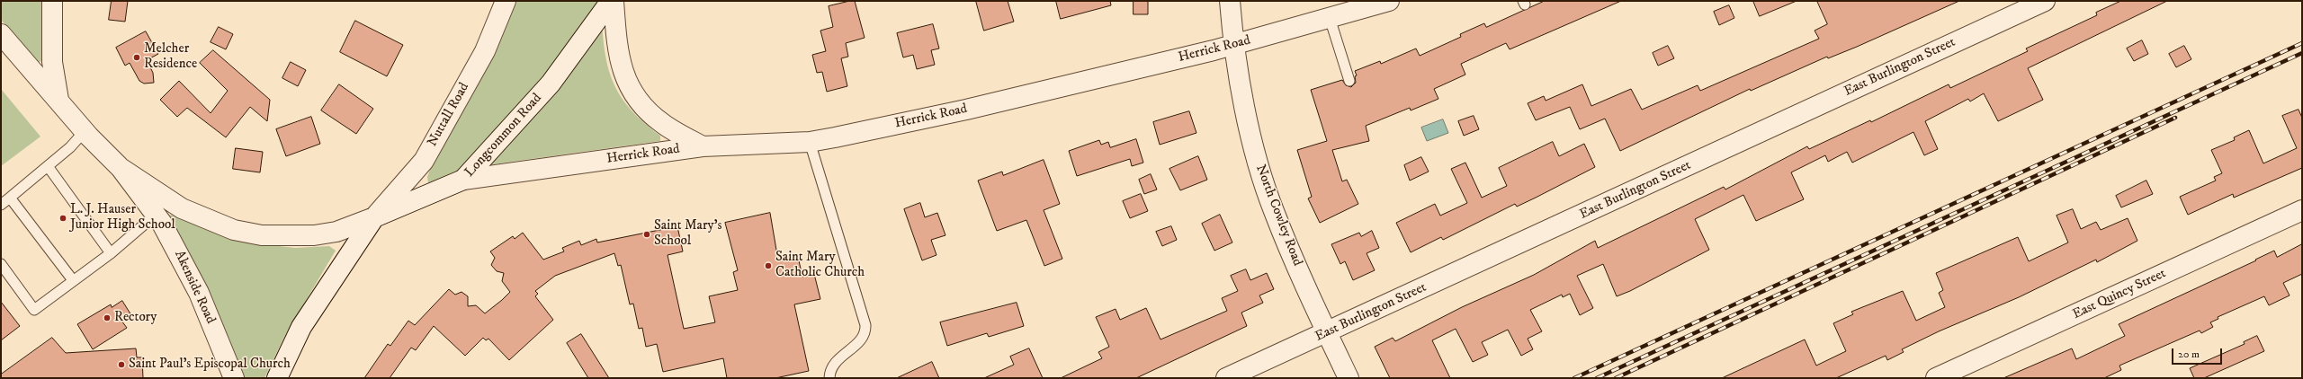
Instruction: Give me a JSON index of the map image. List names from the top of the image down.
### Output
{
  "streets": {
    "street": [
      "Herrick Road",
      "East Burlington Street",
      "Nuttall Road",
      "Longcommon Road",
      "North Cowley Road",
      "Akenside Road",
      "East Quincy Street"
    ]
  },
  "crossings": [
    ["Herrick Road", "Longcommon Road"],
    ["Herrick Road", "North Cowley Road"],
    ["East Burlington Street", "North Cowley Road"],
    ["Nuttall Road", "Longcommon Road"],
    ["Nuttall Road", "Akenside Road"],
    ["Longcommon Road", "Akenside Road"]
  ],
  "places": [
    "Melcher Residence",
    "L. J. Hauser Junior High School",
    "Saint Mary's School",
    "Saint Mary Catholic Church",
    "Rectory",
    "Saint Paul's Episcopal Church"
  ],
  "scale_bar": "20 m"
}
